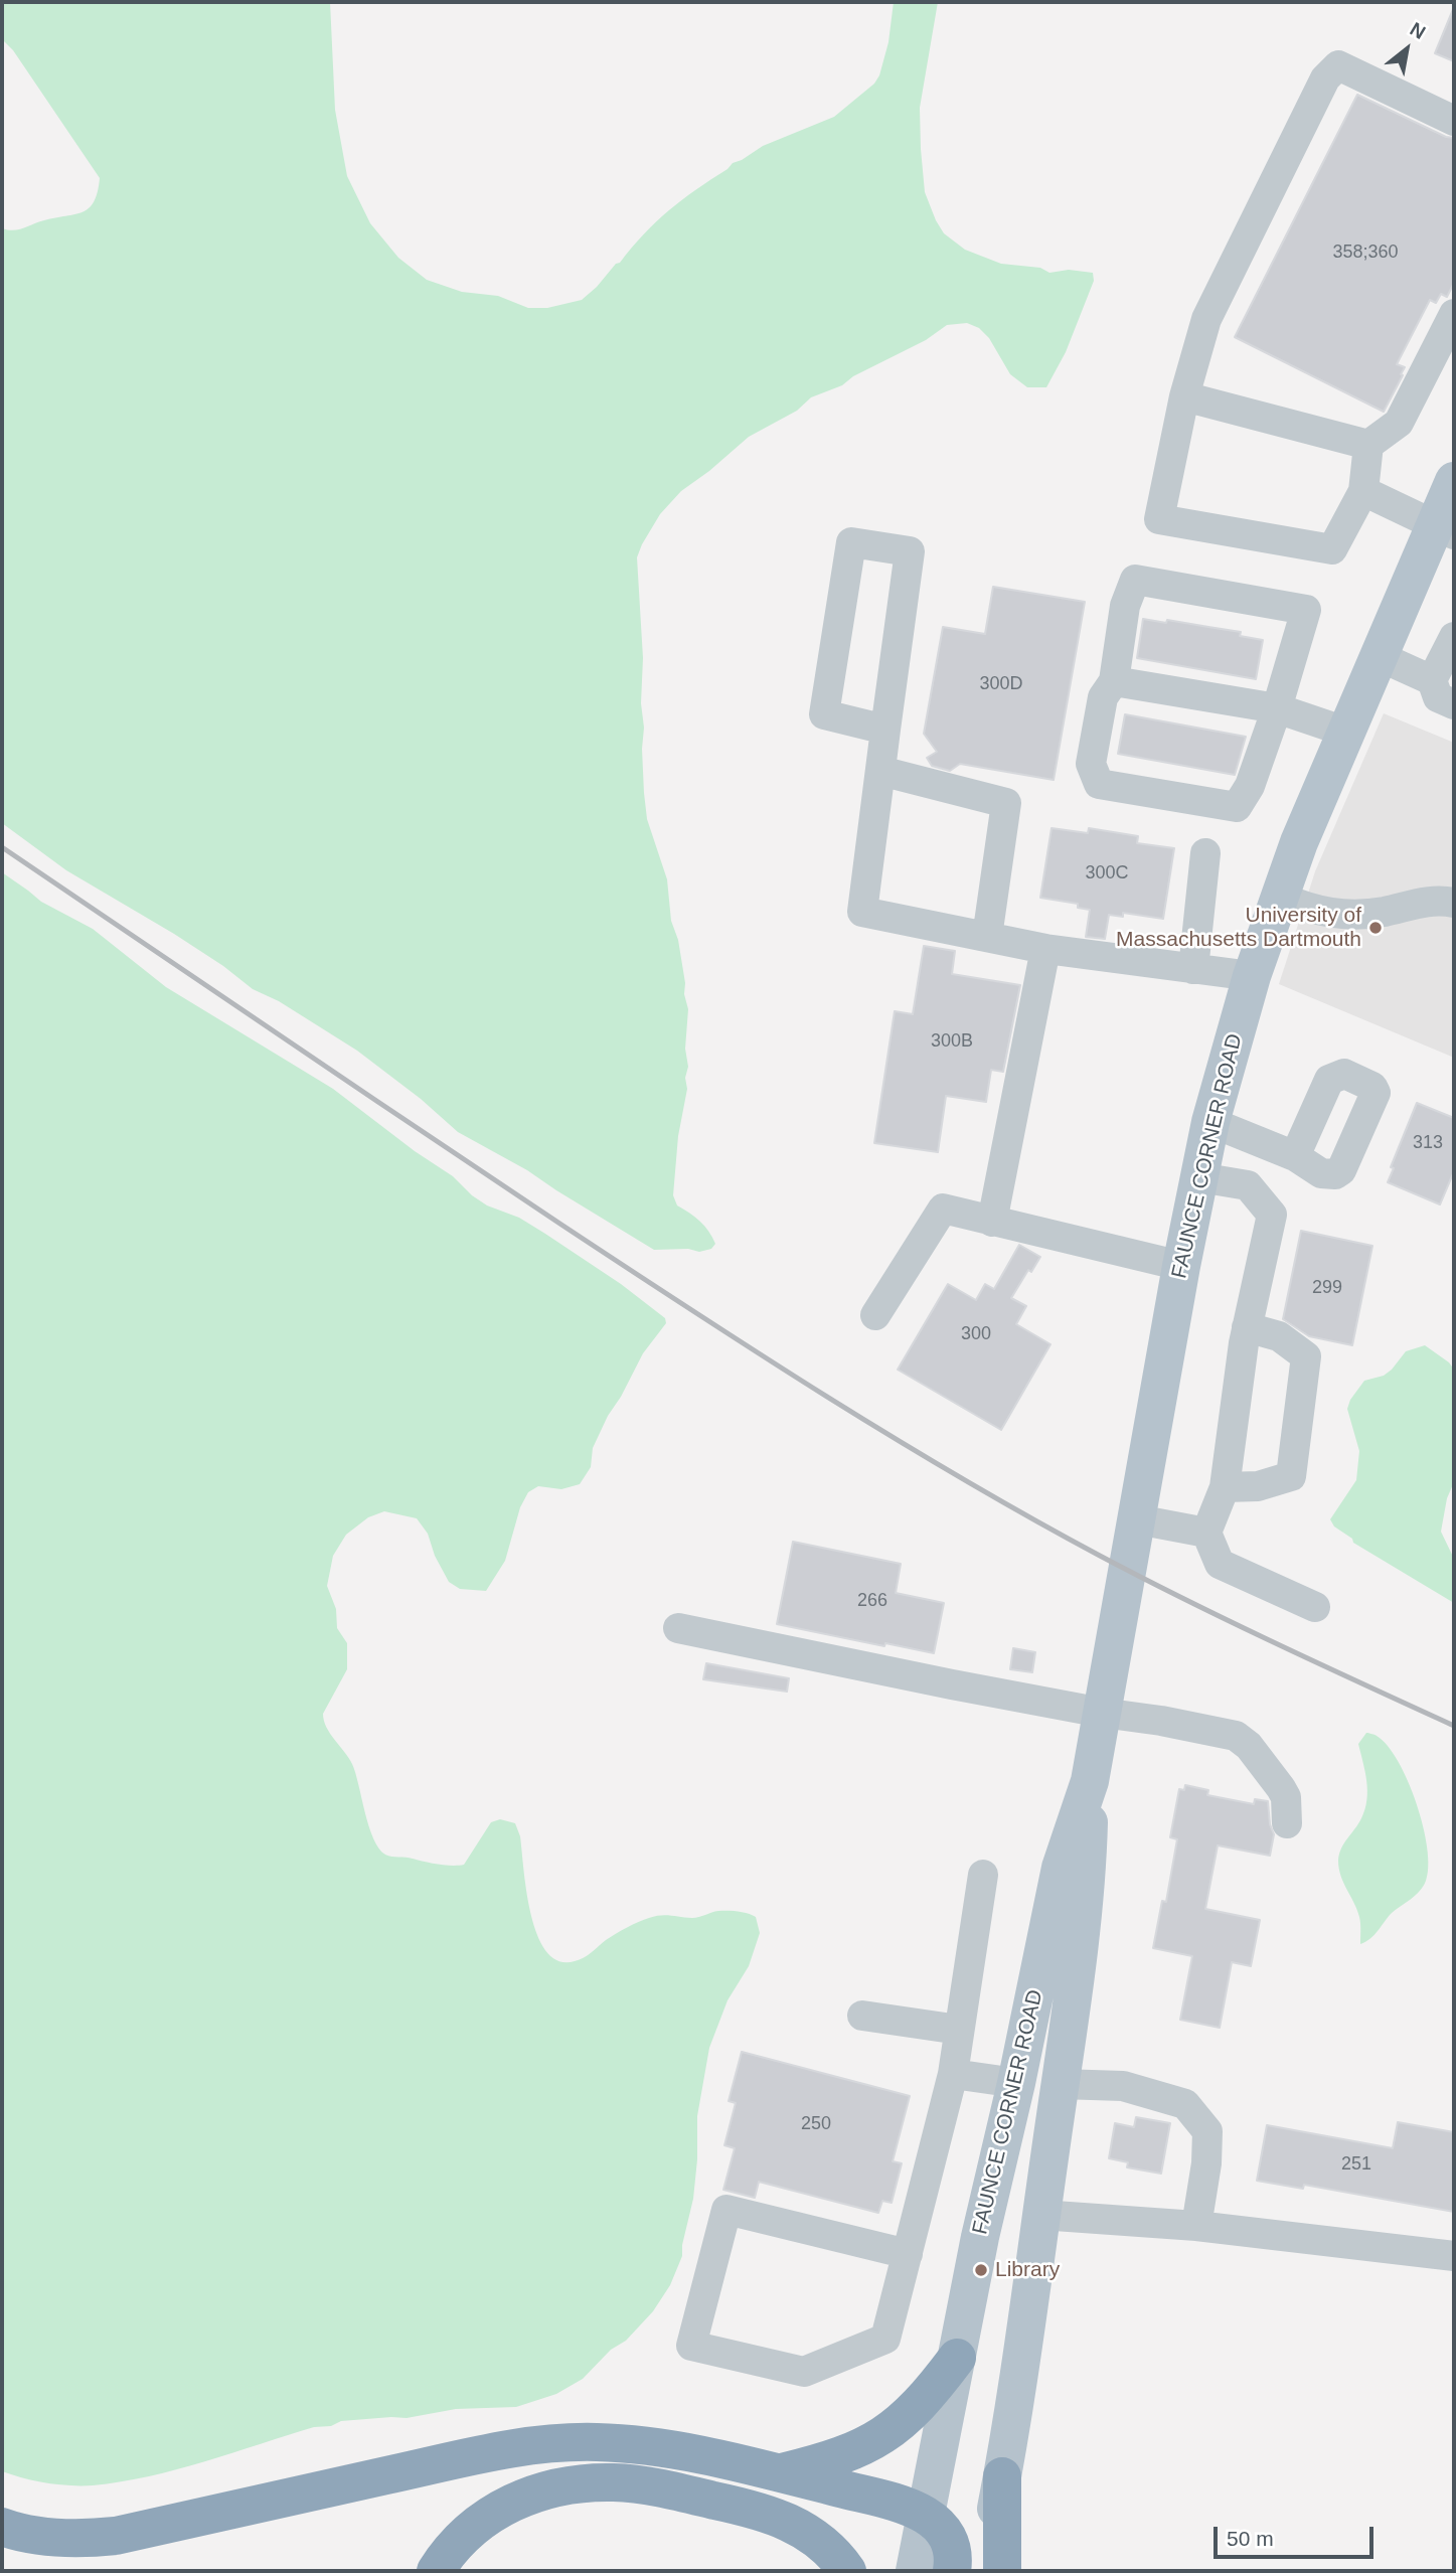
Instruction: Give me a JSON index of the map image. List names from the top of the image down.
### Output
{
  "streets": {
    "main road": ["FAUNCE CORNER ROAD"]
  },
  "places": ["University of Massachusetts Dartmouth", "Library"],
  "house_numbers": [
    "358;360",
    "300D",
    "300C",
    "300B",
    "313",
    "299",
    "300",
    "266",
    "250",
    "251"
  ],
  "scale_bar": "50 m",
  "north": "top right"
}
